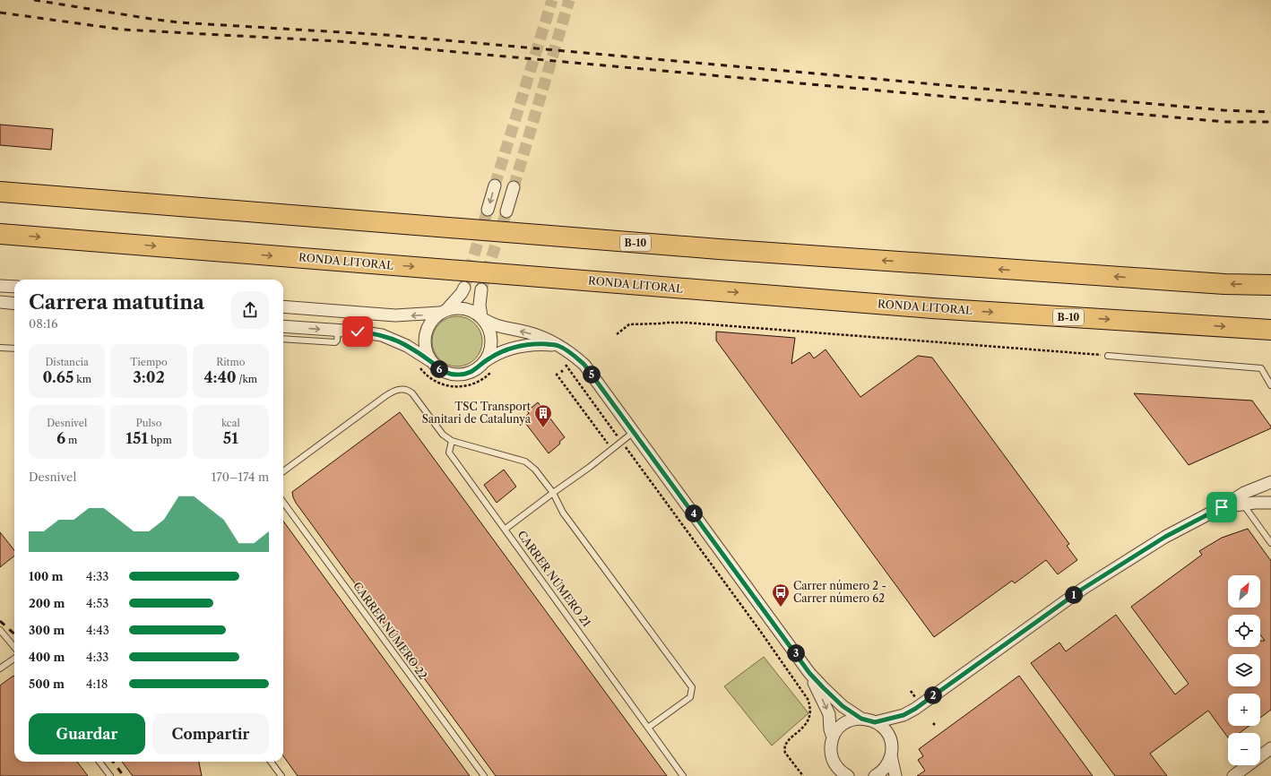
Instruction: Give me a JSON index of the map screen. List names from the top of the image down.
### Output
{
  "streets": {
    "highway": ["B-10", "RONDA LITORAL"],
    "lane": ["CARRER NÚMERO 21", "CARRER NÚMERO 22"]
  },
  "places": {
    "building": ["TSC Transport Sanitari de Catalunya"],
    "bus stop": ["Carrer número 2 - Carrer número 62"]
  },
  "north": "top right",
  "page": {
    "heading": ["Carrera matutina", "08:16"],
    "stats": [
      ["Distancia", "0.65 km"],
      ["Tiempo", "3:02"],
      ["Ritmo", "4:40 /km"],
      ["Desnivel", "6 m"],
      ["Pulso", "151 bpm"],
      ["kcal", "51"]
    ],
    "pins": [
      "6",
      "5",
      "4",
      "1",
      "3",
      "2"
    ],
    "chart": ["Desnivel", "170–174 m"],
    "list": [
      {
        "name": "100 m",
        "note": "4:33"
      },
      {
        "name": "200 m",
        "note": "4:53"
      },
      {
        "name": "300 m",
        "note": "4:43"
      },
      {
        "name": "400 m",
        "note": "4:33"
      },
      {
        "name": "500 m",
        "note": "4:18"
      }
    ],
    "map_buttons": ["+", "−"],
    "buttons": ["Guardar", "Compartir"]
  }
}
